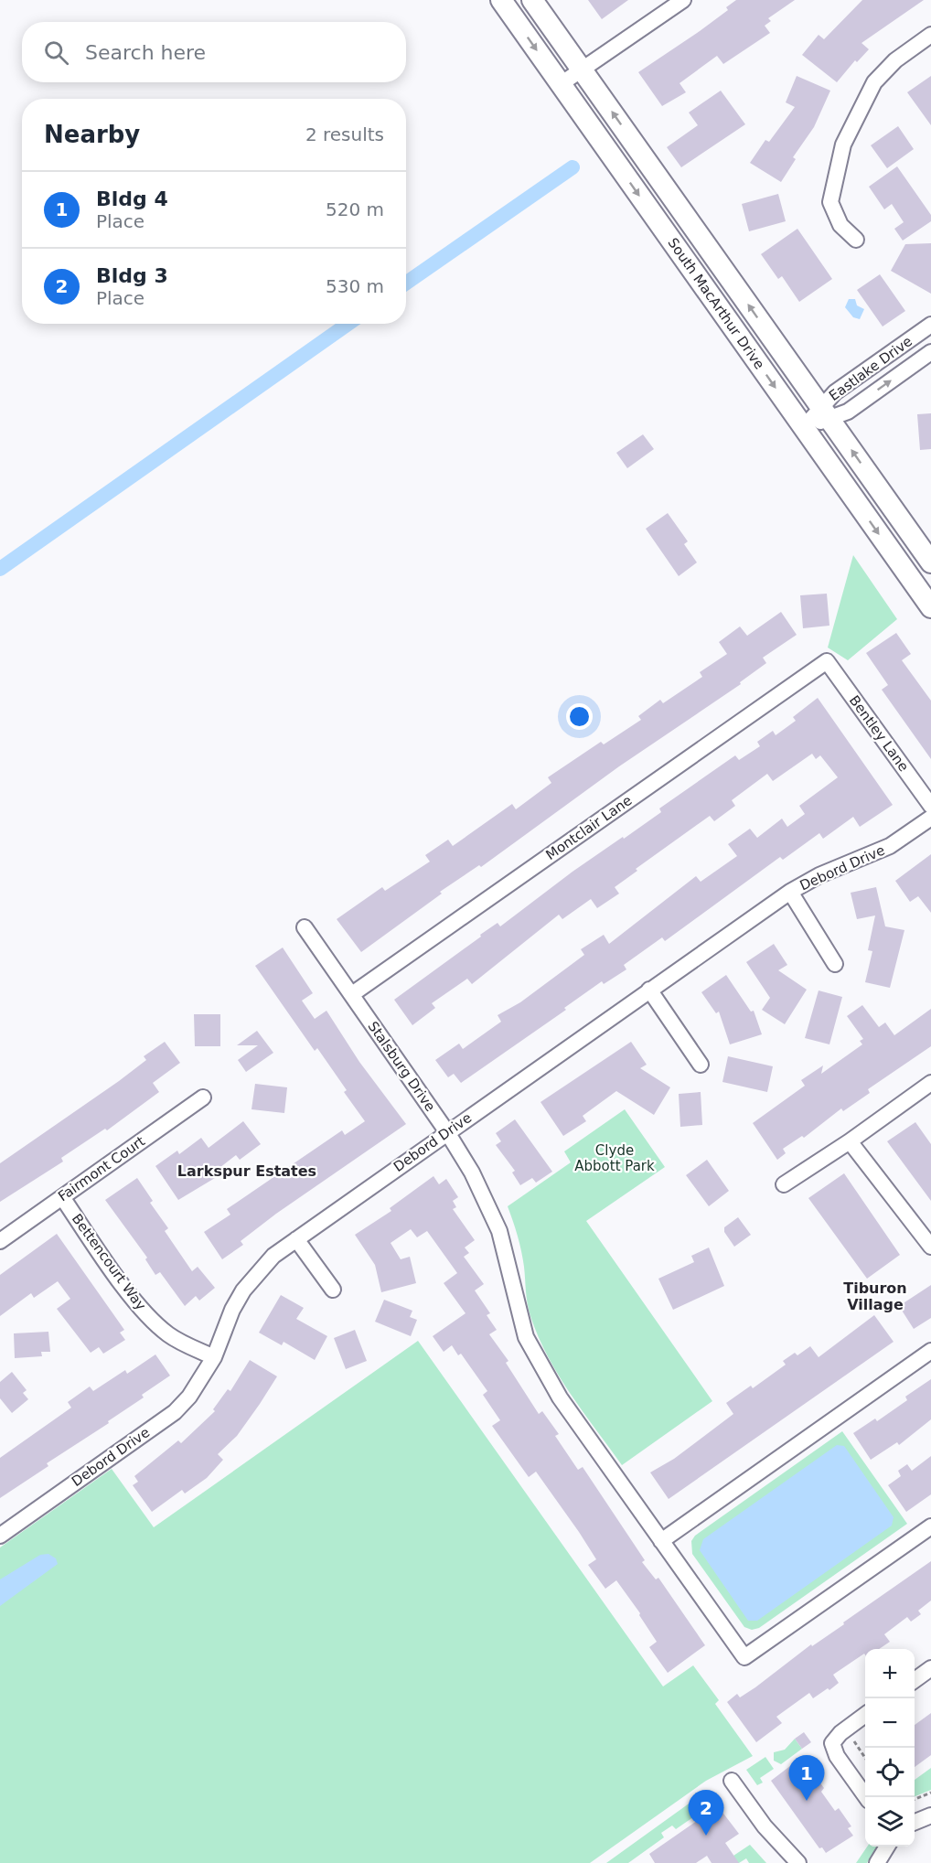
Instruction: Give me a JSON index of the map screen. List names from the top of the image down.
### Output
{
  "streets": {
    "main road": ["South MacArthur Drive"],
    "street": [
      "Eastlake Drive",
      "Bentley Lane",
      "Montclair Lane",
      "Debord Drive",
      "Stalsburg Drive",
      "Fairmont Court",
      "Bettencourt Way"
    ]
  },
  "crossings": [
    ["South MacArthur Drive", "Eastlake Drive"],
    ["Bentley Lane", "Montclair Lane"],
    ["Montclair Lane", "Stalsburg Drive"],
    ["Debord Drive", "Stalsburg Drive"],
    ["Debord Drive", "Bettencourt Way"],
    ["Fairmont Court", "Bettencourt Way"]
  ],
  "districts": ["Larkspur Estates", "Tiburon Village"],
  "parks": ["Clyde Abbott Park"],
  "page": {
    "search": "Search here",
    "heading": ["Nearby", "2 results"],
    "list": [
      {
        "mark": "1",
        "name": "Bldg 4",
        "note": "Place",
        "value": "520 m"
      },
      {
        "mark": "2",
        "name": "Bldg 3",
        "note": "Place",
        "value": "530 m"
      }
    ],
    "map_buttons": ["+", "−"],
    "pins": ["1", "2"]
  }
}
